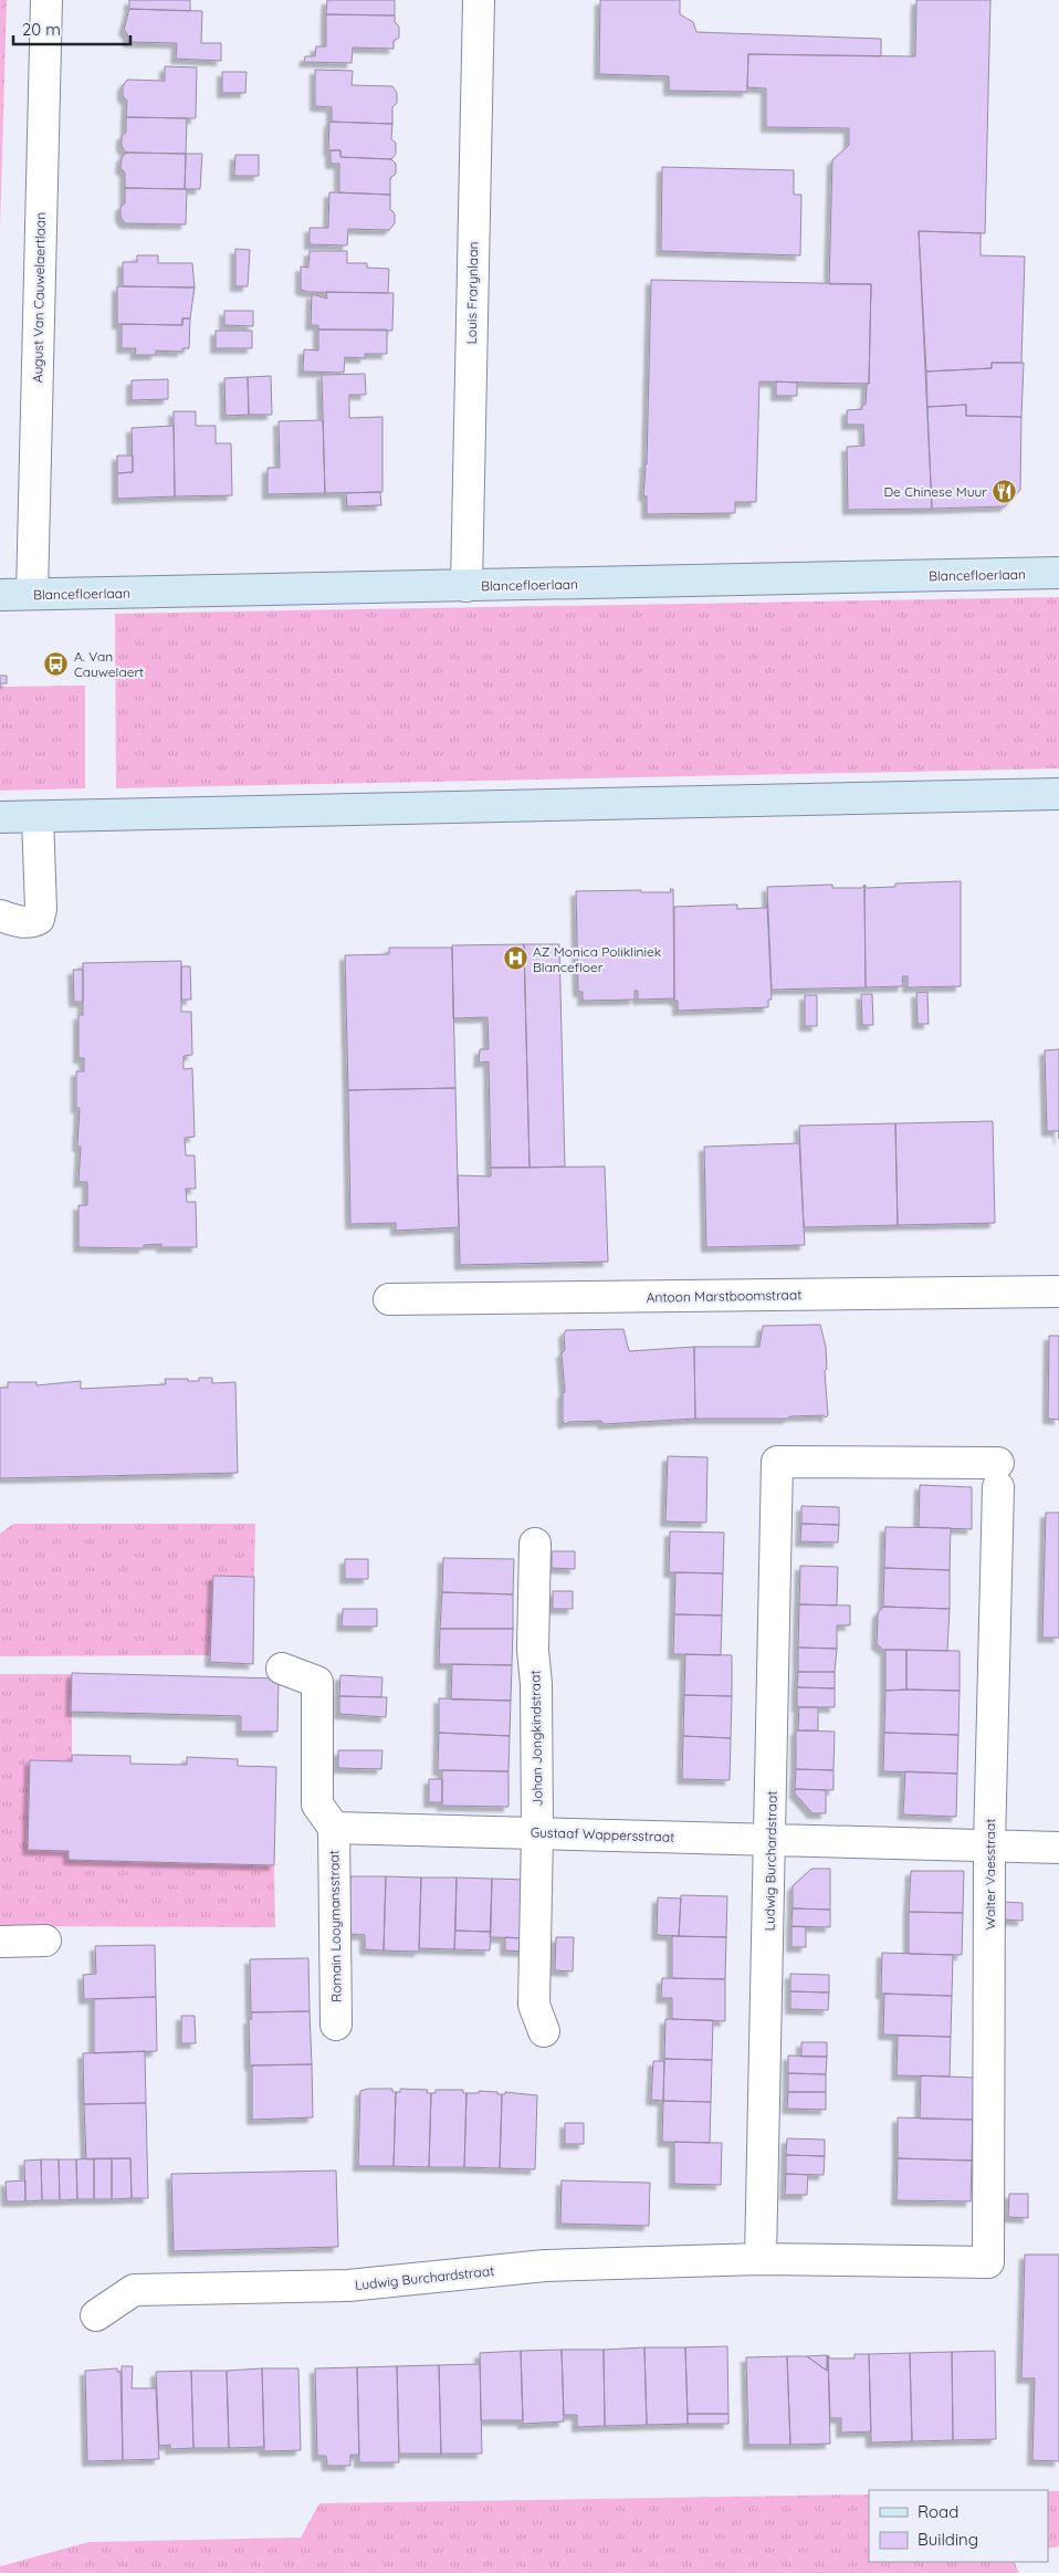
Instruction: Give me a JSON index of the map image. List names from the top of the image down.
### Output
{
  "streets": {
    "main road": ["Blancefloerlaan"],
    "street": [
      "Louis Frarynlaan",
      "August Van Cauwelaertlaan",
      "Antoon Marstboomstraat",
      "Johan Jongkindstraat",
      "Gustaaf Wappersstraat",
      "Ludwig Burchardstraat",
      "Walter Vaesstraat",
      "Romain Looymansstraat"
    ]
  },
  "crossings": [
    ["Louis Frarynlaan", "Blancefloerlaan"],
    ["August Van Cauwelaertlaan", "Blancefloerlaan"],
    ["Johan Jongkindstraat", "Gustaaf Wappersstraat"],
    ["Gustaaf Wappersstraat", "Ludwig Burchardstraat"],
    ["Gustaaf Wappersstraat", "Walter Vaesstraat"],
    ["Gustaaf Wappersstraat", "Romain Looymansstraat"],
    ["Ludwig Burchardstraat", "Walter Vaesstraat"]
  ],
  "places": {
    "restaurant": ["De Chinese Muur"],
    "bus stop": ["A. Van Cauwelaert"],
    "hospital": ["AZ Monica Polikliniek Blancefloer"]
  },
  "legend": ["Road", "Building"],
  "scale_bar": "20 m"
}
